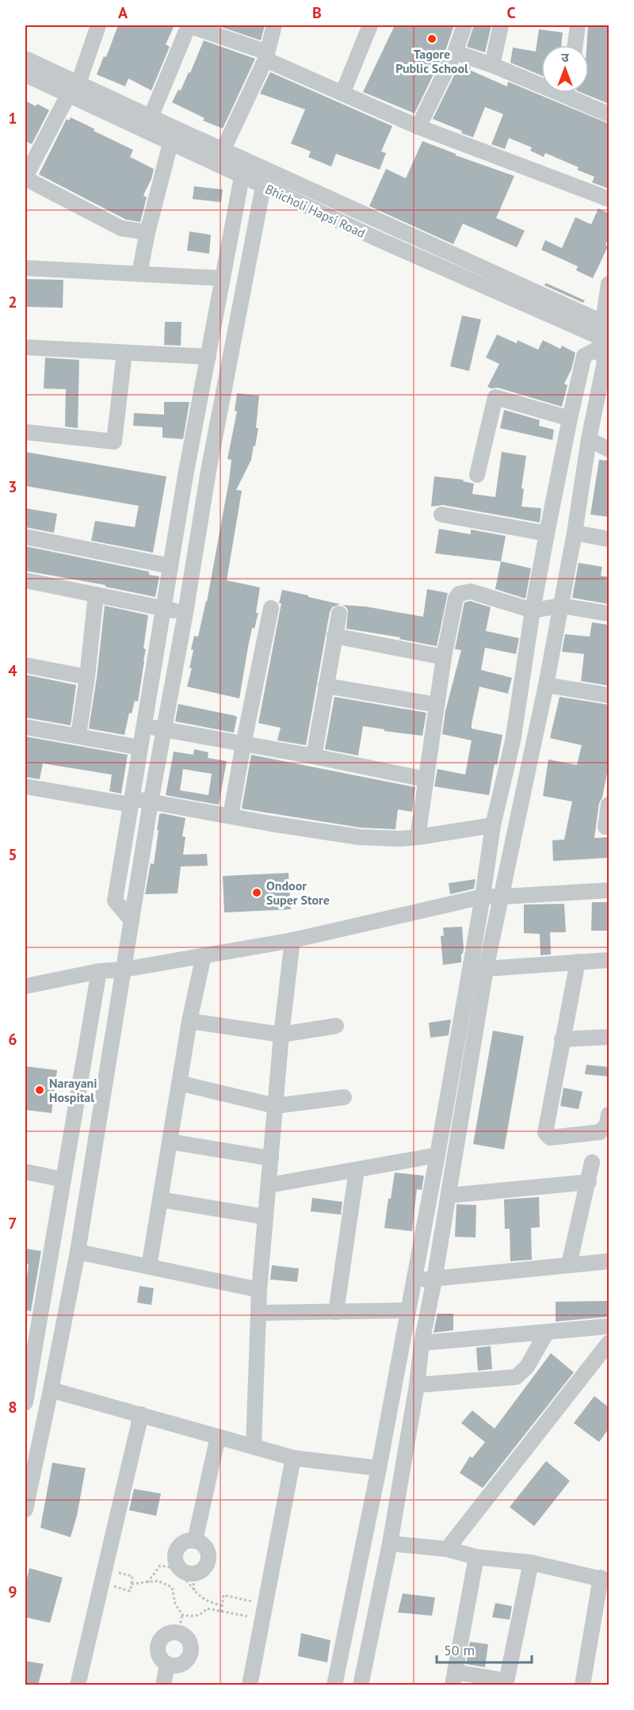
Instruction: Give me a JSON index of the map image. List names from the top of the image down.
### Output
{
  "streets": {
    "street": ["Bhicholi Hapsi Road"]
  },
  "places": ["Tagore Public School", "Ondoor Super Store", "Narayani Hospital"],
  "scale_bar": "50 m",
  "north": "top",
  "grid": {
    "columns": ["A", "B", "C"],
    "rows": [
      "1",
      "2",
      "3",
      "4",
      "5",
      "6",
      "7",
      "8",
      "9"
    ]
  }
}
